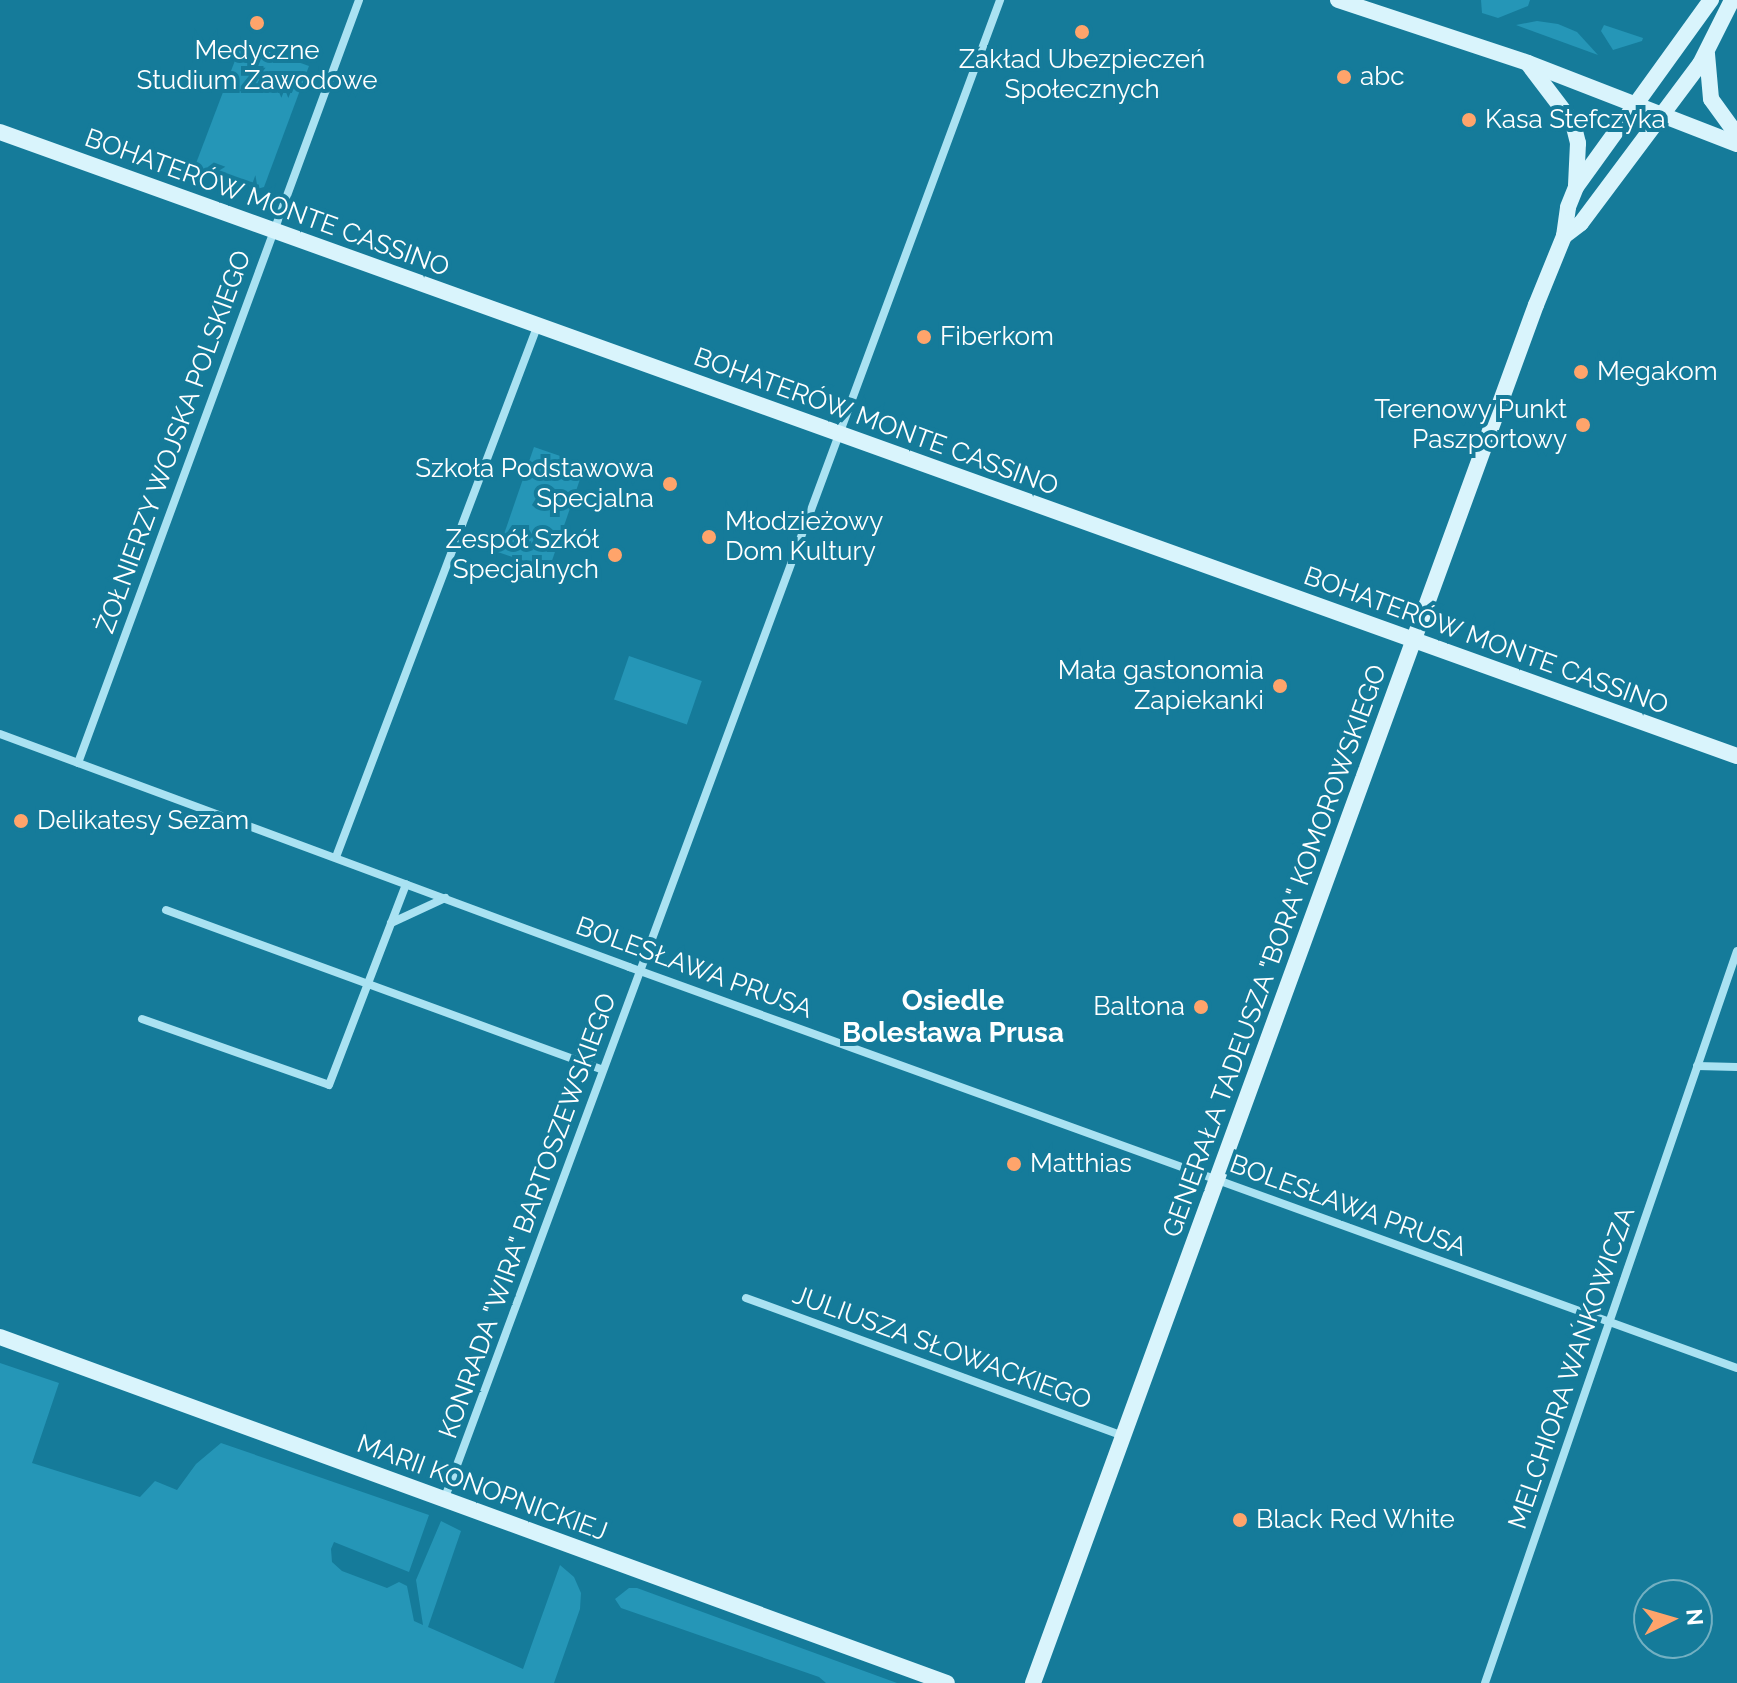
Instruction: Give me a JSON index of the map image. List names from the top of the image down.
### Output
{
  "streets": {
    "street": [
      "BOHATERÓW MONTE CASSINO",
      "ŻOŁNIERZY WOJSKA POLSKIEGO",
      "GENERAŁA TADEUSZA \"BORA\" KOMOROWSKIEGO",
      "BOLESŁAWA PRUSA",
      "KONRADA \"WIRA\" BARTOSZEWSKIEGO",
      "JULIUSZA SŁOWACKIEGO",
      "MELCHIORA WAŃKOWICZA",
      "MARII KONOPNICKIEJ"
    ]
  },
  "crossings": [
    ["BOHATERÓW MONTE CASSINO", "ŻOŁNIERZY WOJSKA POLSKIEGO"],
    ["BOHATERÓW MONTE CASSINO", "GENERAŁA TADEUSZA \"BORA\" KOMOROWSKIEGO"],
    ["BOHATERÓW MONTE CASSINO", "KONRADA \"WIRA\" BARTOSZEWSKIEGO"],
    ["ŻOŁNIERZY WOJSKA POLSKIEGO", "BOLESŁAWA PRUSA"],
    ["GENERAŁA TADEUSZA \"BORA\" KOMOROWSKIEGO", "BOLESŁAWA PRUSA"],
    ["GENERAŁA TADEUSZA \"BORA\" KOMOROWSKIEGO", "JULIUSZA SŁOWACKIEGO"],
    ["BOLESŁAWA PRUSA", "KONRADA \"WIRA\" BARTOSZEWSKIEGO"],
    ["BOLESŁAWA PRUSA", "MELCHIORA WAŃKOWICZA"],
    ["KONRADA \"WIRA\" BARTOSZEWSKIEGO", "MARII KONOPNICKIEJ"]
  ],
  "districts": ["Osiedle Bolesława Prusa"],
  "places": [
    "Medyczne Studium Zawodowe",
    "Zakład Ubezpieczeń Społecznych",
    "abc",
    "Kasa Stefczyka",
    "Fiberkom",
    "Megakom",
    "Terenowy Punkt Paszportowy",
    "Szkoła Podstawowa Specjalna",
    "Młodzieżowy Dom Kultury",
    "Zespół Szkół Specjalnych",
    "Mała gastonomia Zapiekanki",
    "Delikatesy Sezam",
    "Baltona",
    "Matthias",
    "Black Red White"
  ],
  "north": "right"
}
